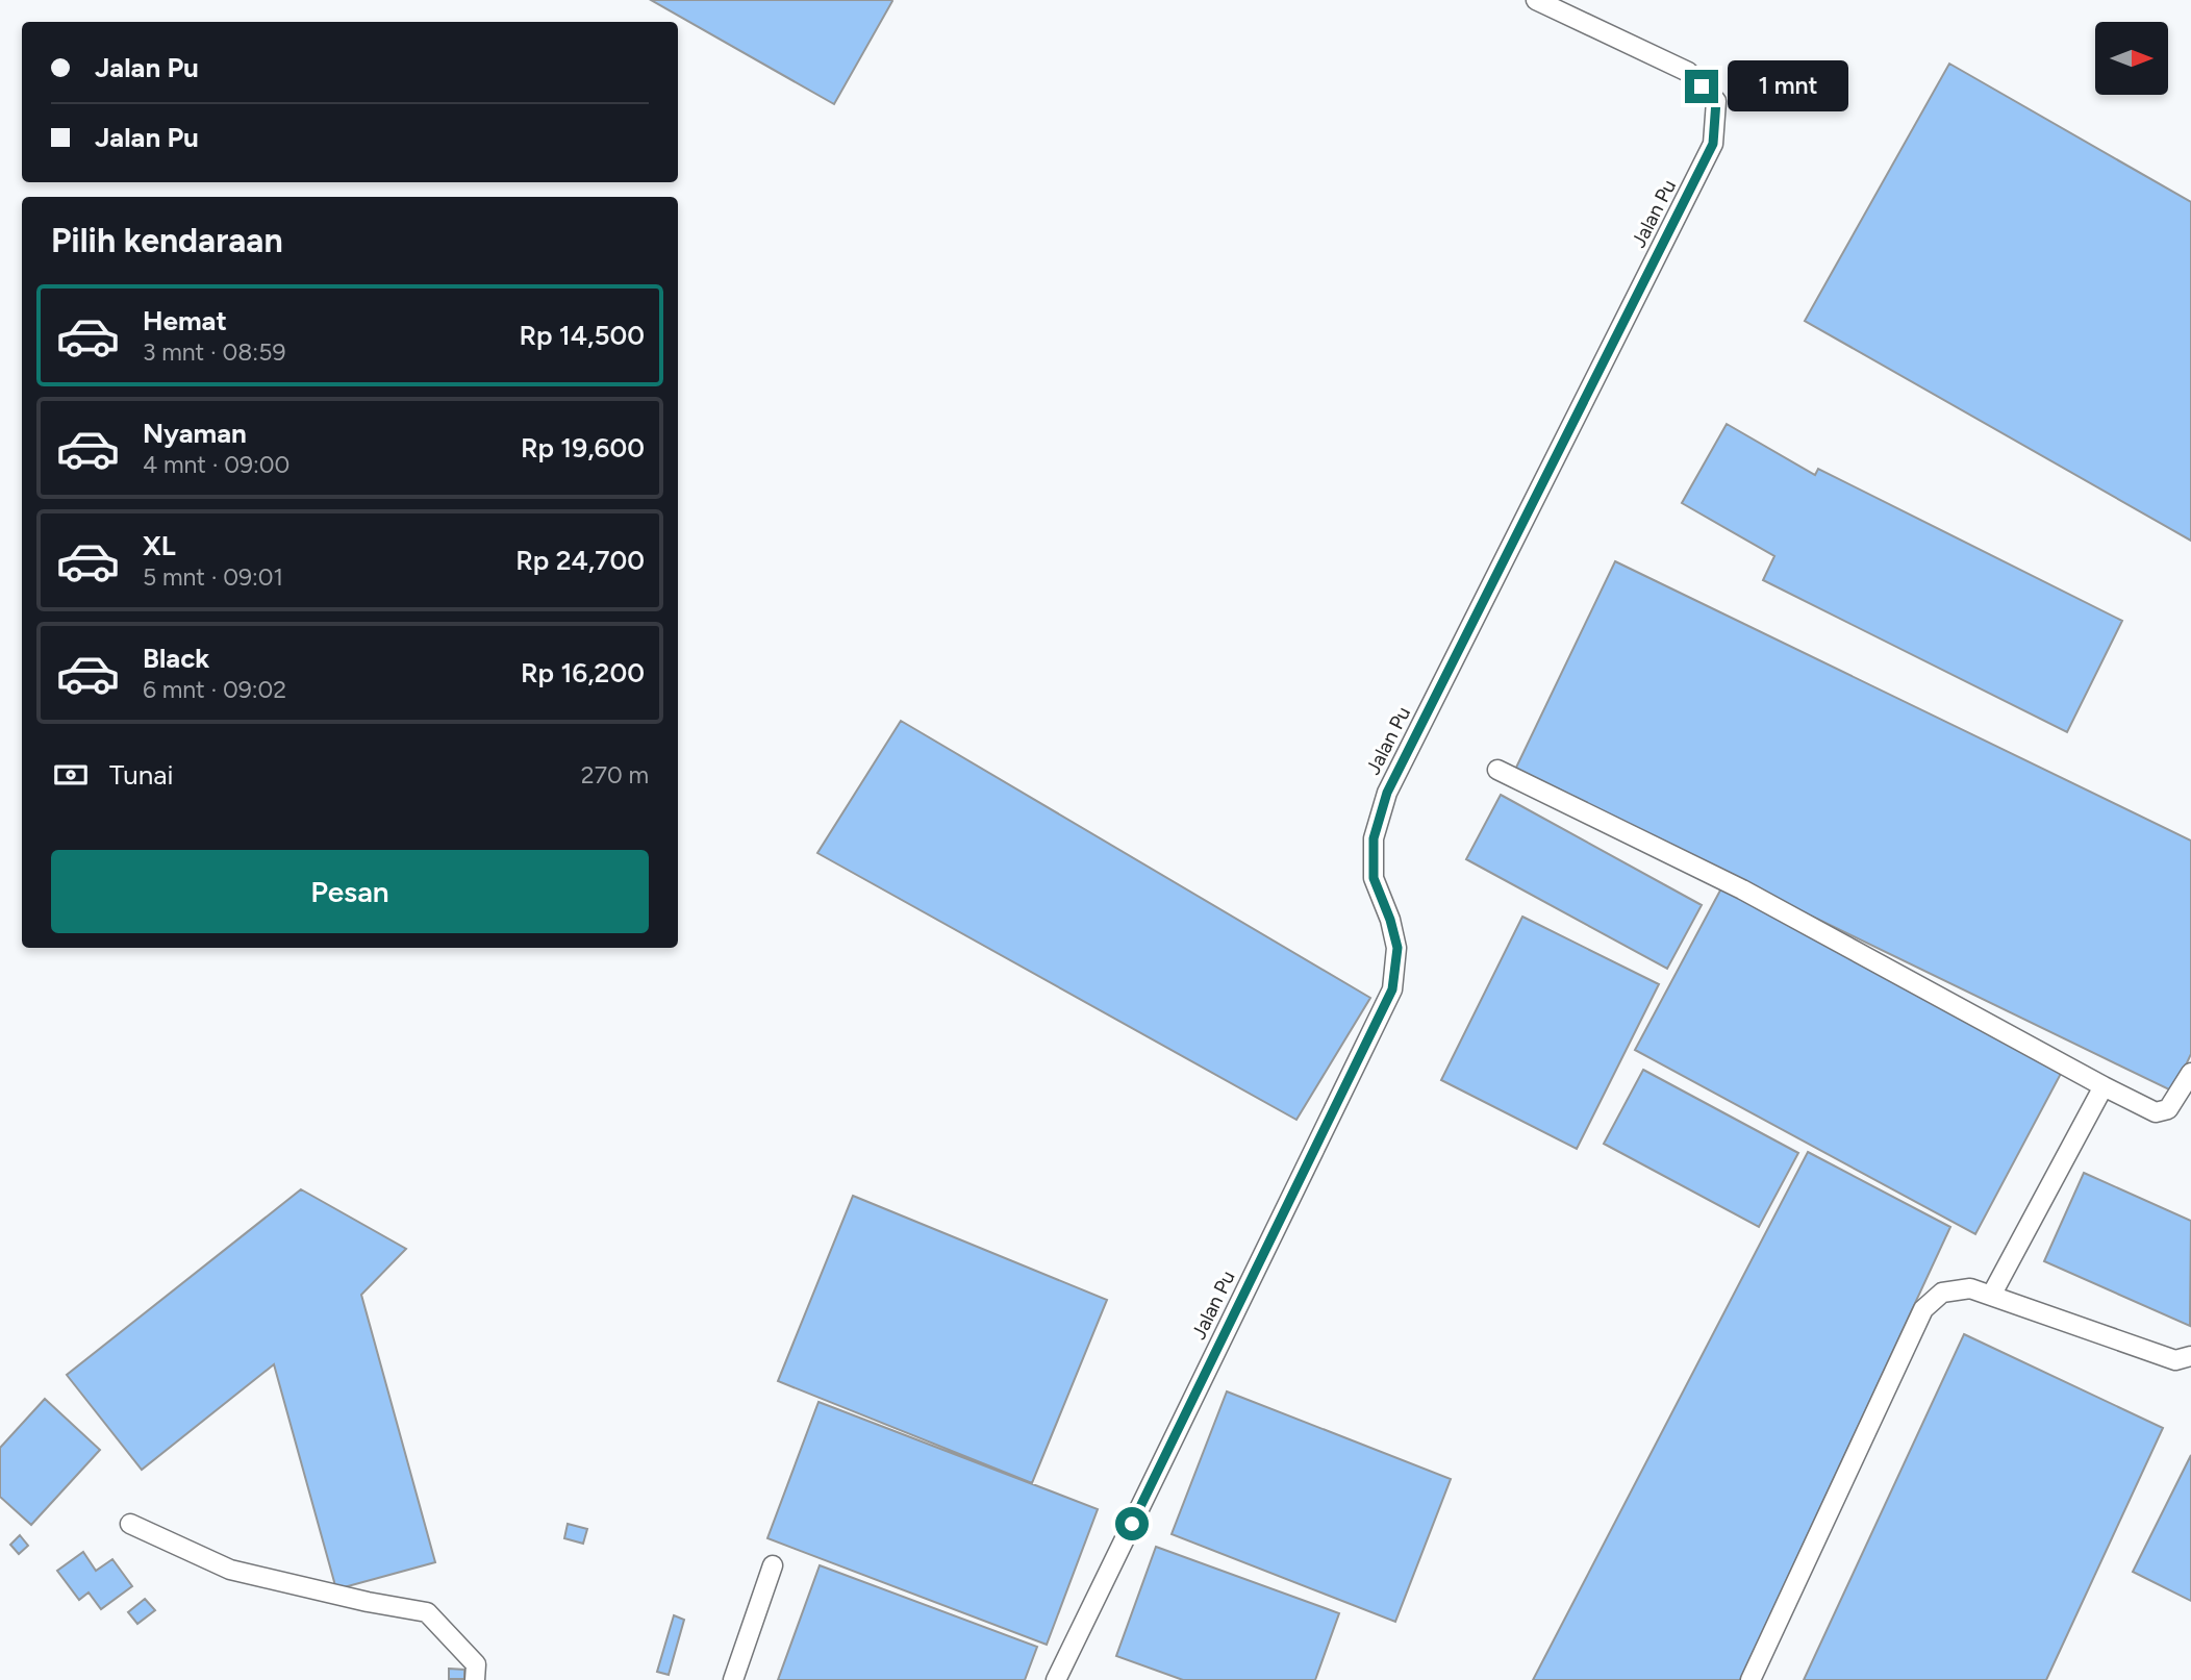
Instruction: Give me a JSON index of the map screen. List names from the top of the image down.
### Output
{
  "streets": {
    "lane": ["Jalan Pu"]
  },
  "north": "right",
  "page": {
    "banner": ["Jalan Pu", "Jalan Pu"],
    "bubble": "1 mnt",
    "heading": "Pilih kendaraan",
    "list": [
      {
        "name": "Hemat",
        "note": "3 mnt · 08:59",
        "value": "Rp 14,500"
      },
      {
        "name": "Nyaman",
        "note": "4 mnt · 09:00",
        "value": "Rp 19,600"
      },
      {
        "name": "XL",
        "note": "5 mnt · 09:01",
        "value": "Rp 24,700"
      },
      {
        "name": "Black",
        "note": "6 mnt · 09:02",
        "value": "Rp 16,200"
      }
    ],
    "pay": ["Tunai", "270 m"],
    "buttons": "Pesan"
  }
}
